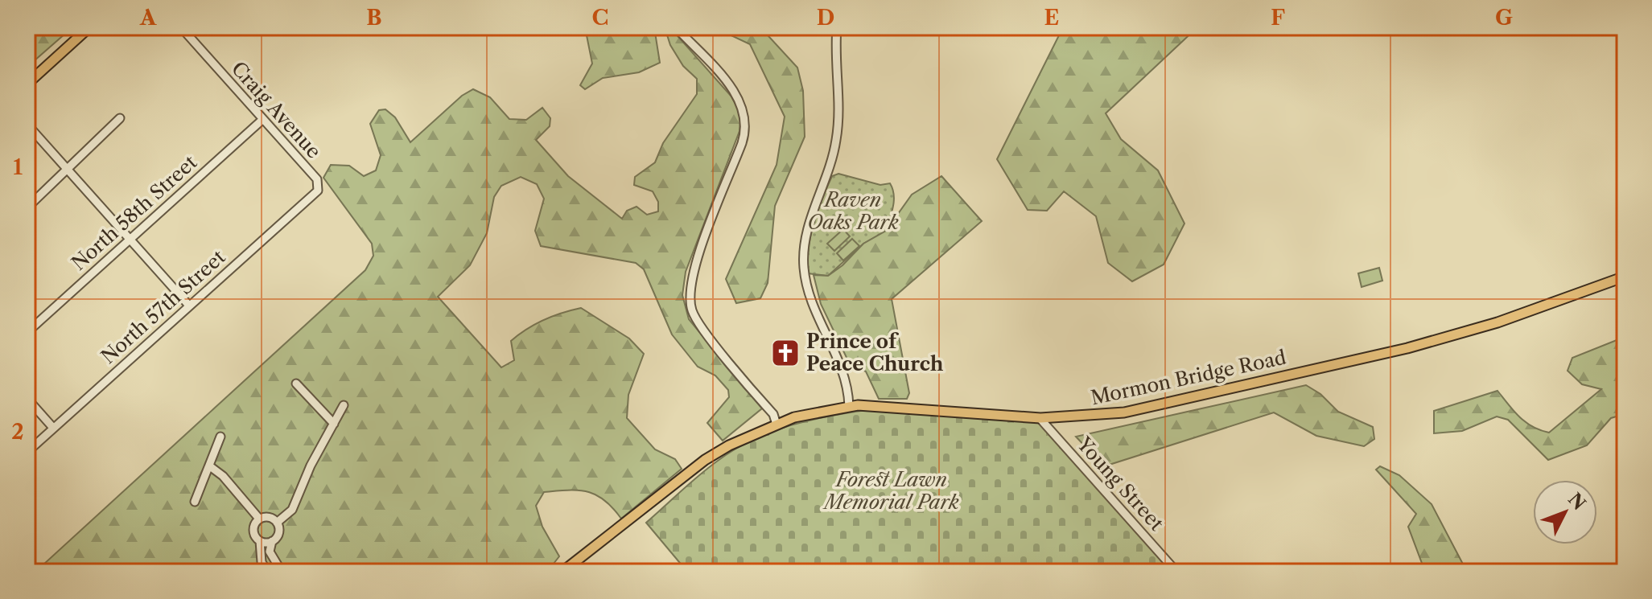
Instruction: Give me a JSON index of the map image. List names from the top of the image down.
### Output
{
  "streets": {
    "main road": ["Mormon Bridge Road"],
    "street": [
      "Craig Avenue",
      "North 58th Street",
      "North 57th Street",
      "Young Street"
    ]
  },
  "crossings": [
    ["Craig Avenue", "North 58th Street"],
    ["Craig Avenue", "North 57th Street"],
    ["Mormon Bridge Road", "Young Street"]
  ],
  "parks": ["Raven Oaks Park", "Forest Lawn Memorial Park"],
  "places": {
    "church": ["Prince of Peace Church"]
  },
  "north": "top right",
  "grid": {
    "columns": [
      "A",
      "B",
      "C",
      "D",
      "E",
      "F",
      "G"
    ],
    "rows": ["1", "2"]
  }
}
